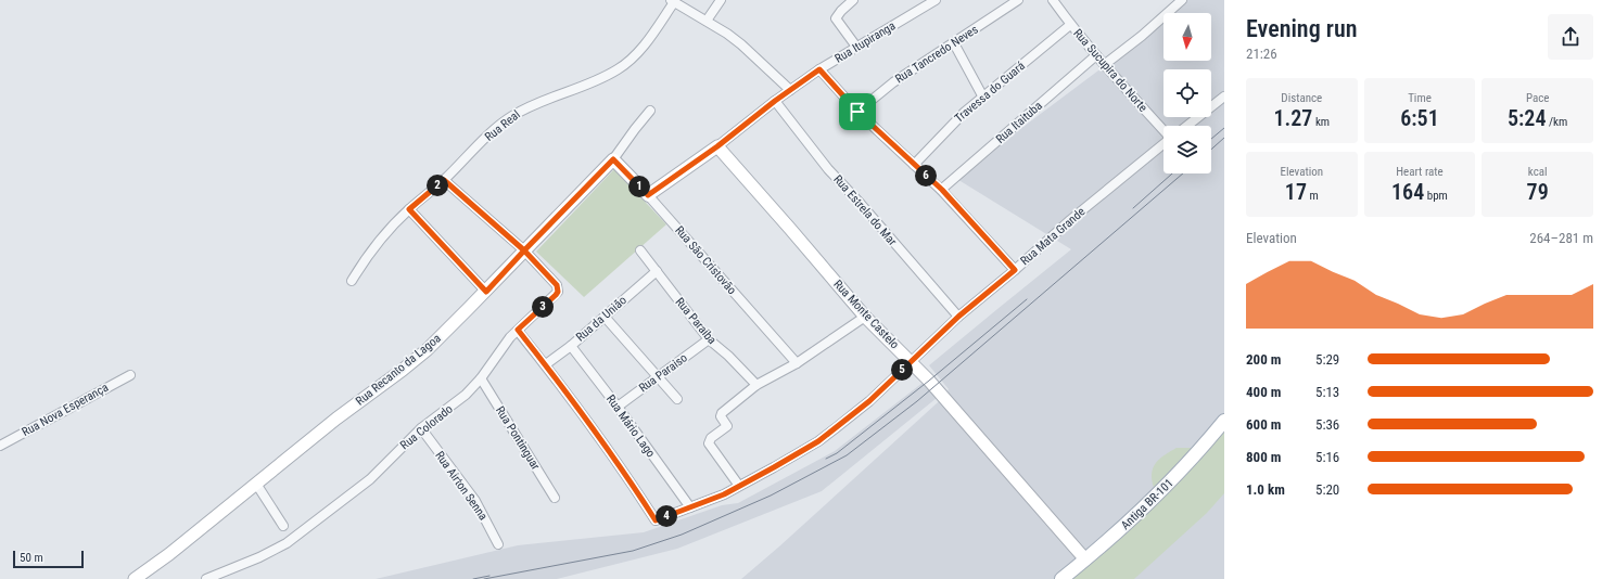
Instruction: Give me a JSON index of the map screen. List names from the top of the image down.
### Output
{
  "streets": {
    "main road": ["Antiga BR-101"],
    "street": [
      "Rua Itupiranga",
      "Rua Tancredo Neves",
      "Rua Sucupira do Norte",
      "Travessa do Guará",
      "Rua Itaituba",
      "Rua Real",
      "Rua Estrela do Mar",
      "Rua Mata Grande",
      "Rua São Cristovão",
      "Rua Monte Castelo",
      "Rua da União",
      "Rua Paraiba",
      "Rua Recanto da Lagoa",
      "Rua Paraiso",
      "Rua Nova Esperança",
      "Rua Mário Lago",
      "Rua Colorado",
      "Rua Pontinguar",
      "Rua Airton Senna"
    ]
  },
  "crossings": [
    ["Rua Itupiranga", "Rua Estrela do Mar"],
    ["Rua Itupiranga", "Rua São Cristovão"],
    ["Rua Itupiranga", "Rua Monte Castelo"],
    ["Rua Sucupira do Norte", "Travessa do Guará"],
    ["Rua Sucupira do Norte", "Rua Itaituba"],
    ["Rua Estrela do Mar", "Rua Mata Grande"],
    ["Rua Mata Grande", "Rua Monte Castelo"],
    ["Rua Mata Grande", "Rua da União"],
    ["Rua Mata Grande", "Rua Mário Lago"],
    ["Rua São Cristovão", "Rua Recanto da Lagoa"],
    ["Rua Monte Castelo", "Antiga BR-101"],
    ["Rua da União", "Rua Paraiba"],
    ["Rua da União", "Rua Mário Lago"],
    ["Rua Paraiba", "Rua Paraiso"],
    ["Rua Recanto da Lagoa", "Rua Colorado"],
    ["Rua Paraiso", "Rua Mário Lago"],
    ["Rua Colorado", "Rua Pontinguar"],
    ["Rua Colorado", "Rua Airton Senna"]
  ],
  "scale_bar": "50 m",
  "north": "bottom",
  "page": {
    "heading": ["Evening run", "21:26"],
    "stats": [
      ["Distance", "1.27 km"],
      ["Time", "6:51"],
      ["Pace", "5:24 /km"],
      ["Elevation", "17 m"],
      ["Heart rate", "164 bpm"],
      ["kcal", "79"]
    ],
    "pins": [
      "6",
      "2",
      "1",
      "3",
      "5",
      "4"
    ],
    "chart": ["Elevation", "264–281 m"],
    "list": [
      {
        "name": "200 m",
        "note": "5:29"
      },
      {
        "name": "400 m",
        "note": "5:13"
      },
      {
        "name": "600 m",
        "note": "5:36"
      },
      {
        "name": "800 m",
        "note": "5:16"
      },
      {
        "name": "1.0 km",
        "note": "5:20"
      }
    ],
    "scale": "50 m"
  }
}
